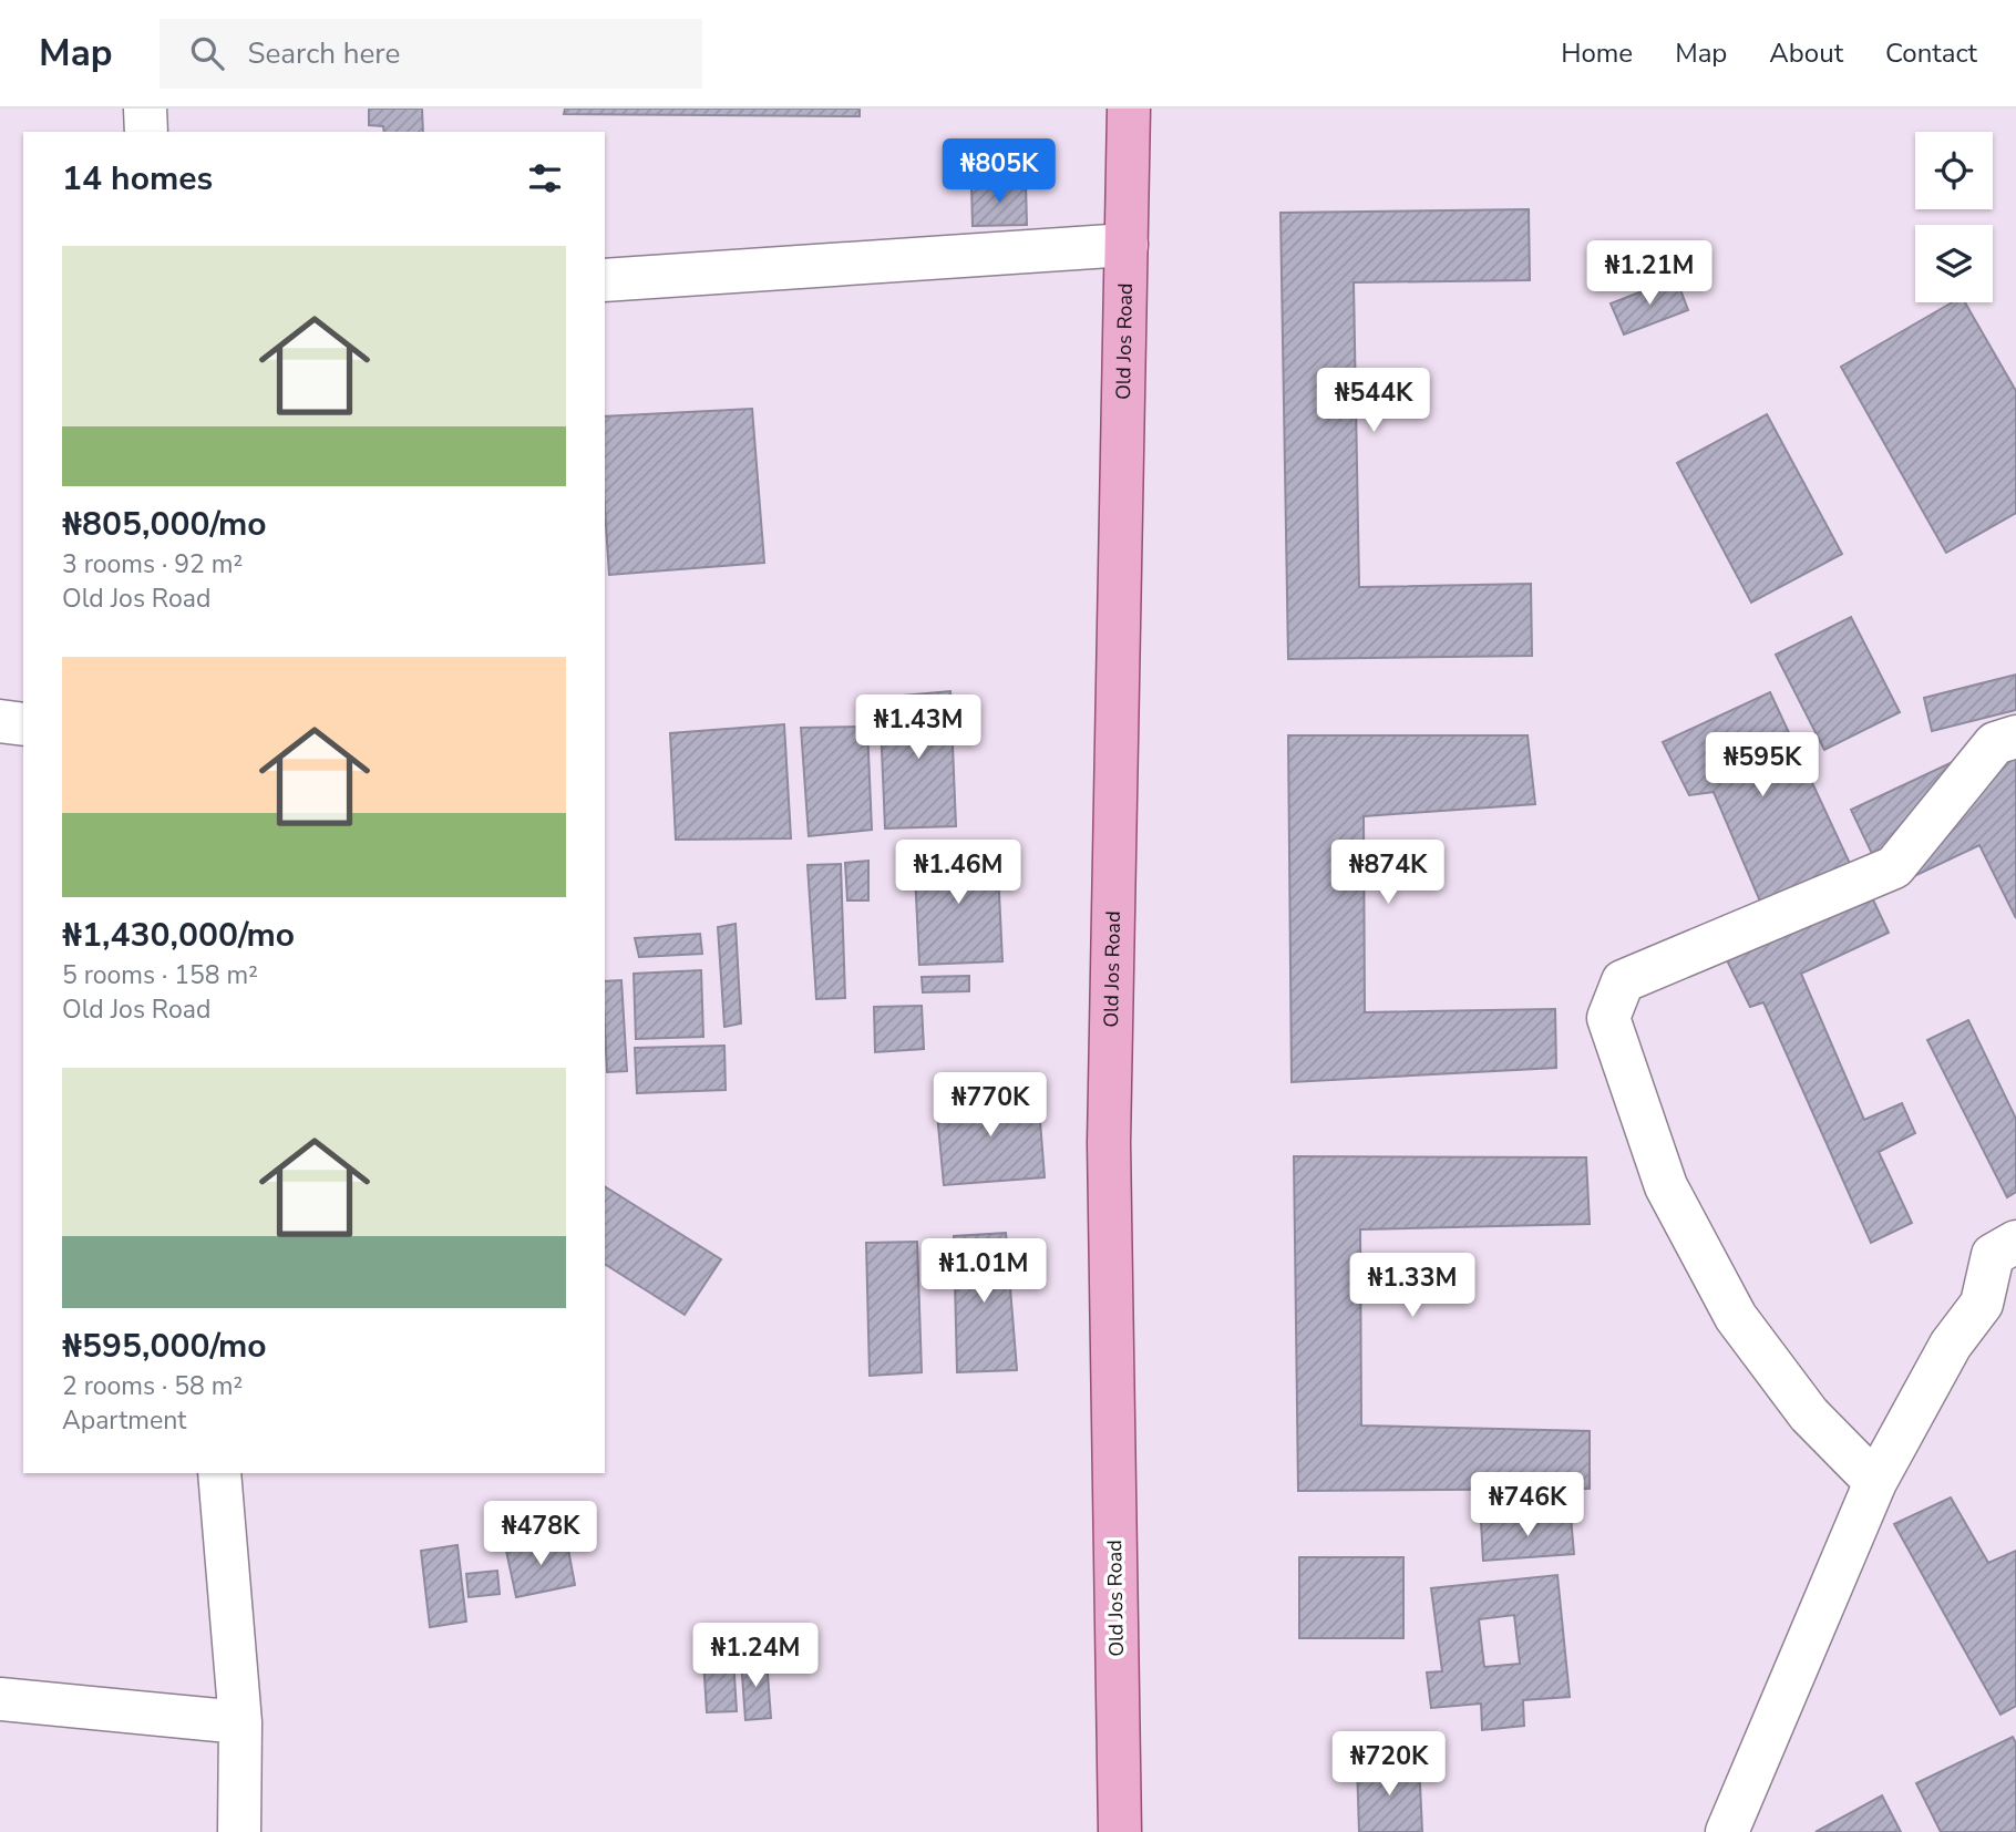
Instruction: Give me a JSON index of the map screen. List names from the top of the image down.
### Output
{
  "streets": {
    "main road": ["Old Jos Road"]
  },
  "page": {
    "header": "Map",
    "search": "Search here",
    "nav": [
      "Home",
      "Map",
      "About",
      "Contact"
    ],
    "heading": "14 homes",
    "price": [
      "₦805K",
      "₦1.21M",
      "₦544K",
      "₦1.43M",
      "₦595K",
      "₦1.46M",
      "₦874K",
      "₦770K",
      "₦1.01M",
      "₦1.33M",
      "₦746K",
      "₦478K",
      "₦1.24M",
      "₦720K"
    ],
    "list": [
      {
        "name": "₦805,000/mo",
        "note": "3 rooms · 92 m² · Old Jos Road"
      },
      {
        "name": "₦1,430,000/mo",
        "note": "5 rooms · 158 m² · Old Jos Road"
      },
      {
        "name": "₦595,000/mo",
        "note": "2 rooms · 58 m² · Apartment"
      }
    ]
  }
}
